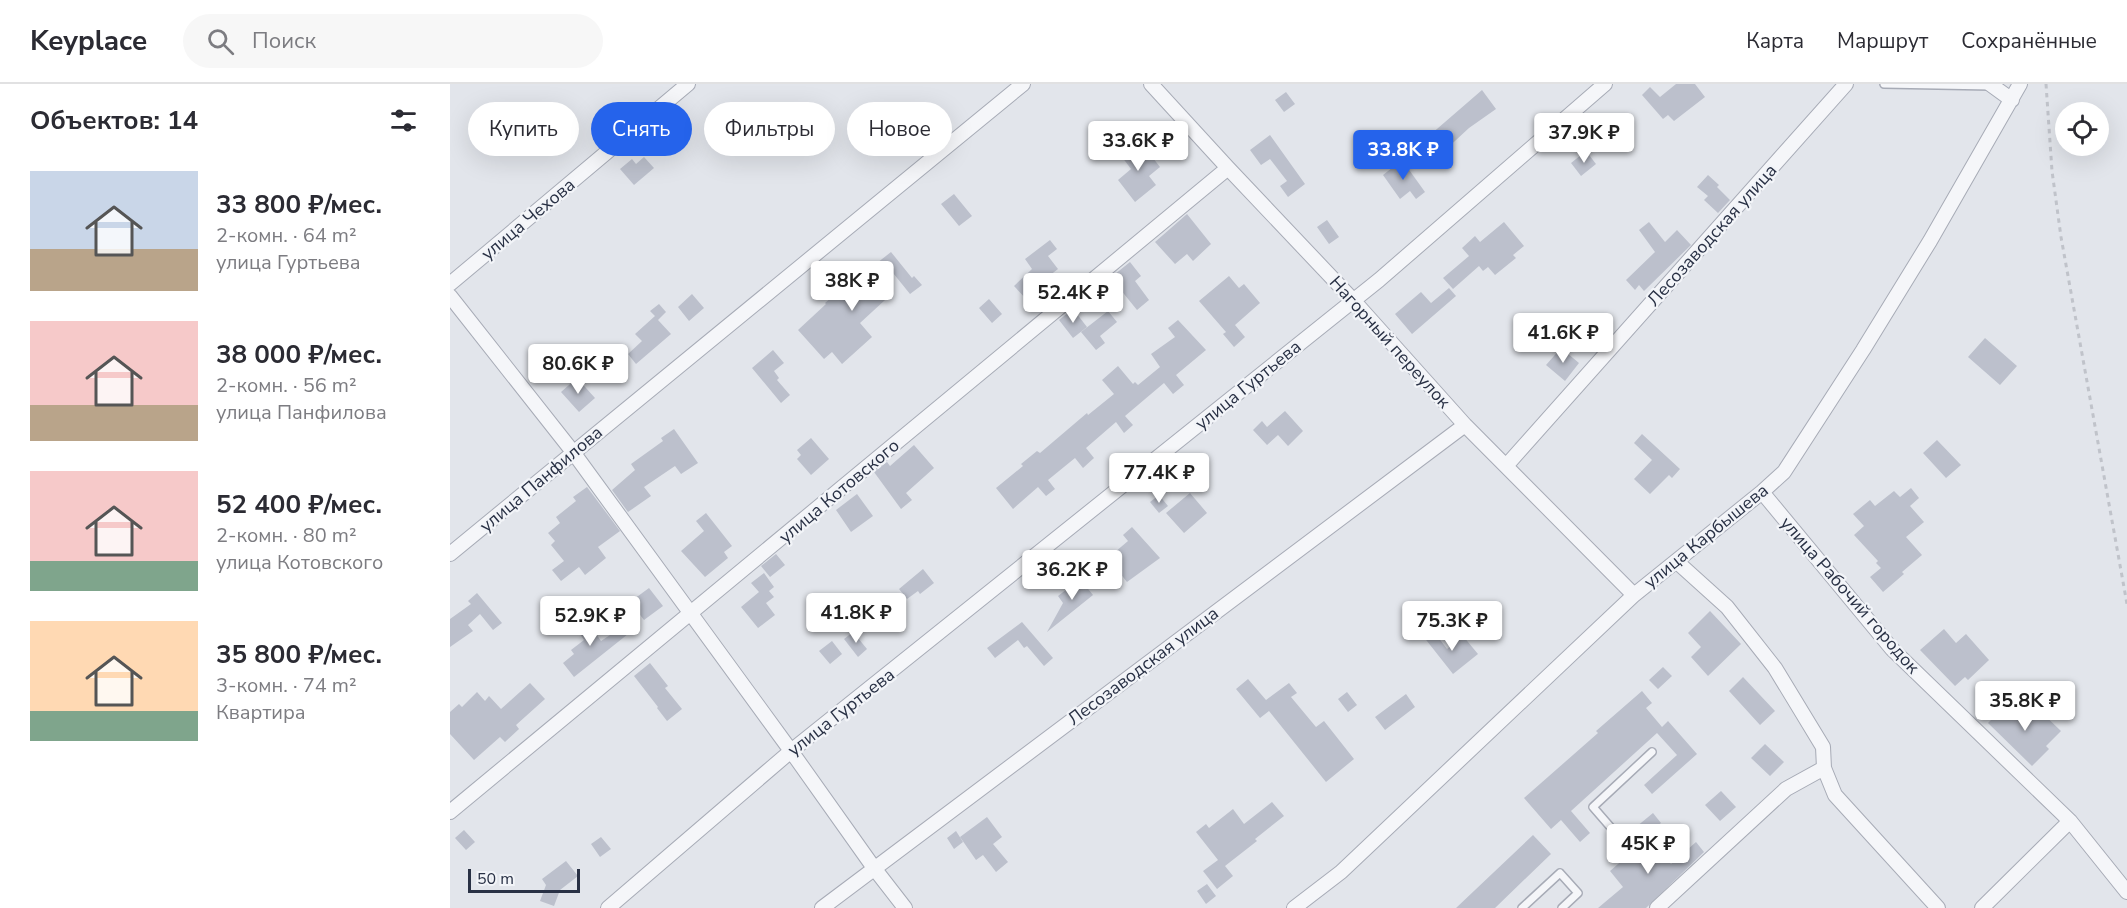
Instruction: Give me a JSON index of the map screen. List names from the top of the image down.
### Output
{
  "streets": {
    "street": [
      "улица Чехова",
      "Лесозаводская улица",
      "Нагорный переулок",
      "улица Гуртьева",
      "улица Панфилова",
      "улица Котовского",
      "улица Карбышева",
      "улица Рабочий городок"
    ]
  },
  "crossings": [
    ["Лесозаводская улица", "Нагорный переулок"],
    ["Нагорный переулок", "улица Гуртьева"],
    ["Нагорный переулок", "улица Котовского"],
    ["Нагорный переулок", "улица Карбышева"],
    ["улица Карбышева", "улица Рабочий городок"]
  ],
  "scale_bar": "50 m",
  "page": {
    "header": "Keyplace",
    "search": "Поиск",
    "nav": ["Карта", "Маршрут", "Сохранённые"],
    "heading": "Объектов: 14",
    "chip": [
      "Купить",
      "Снять",
      "Фильтры",
      "Новое"
    ],
    "price": [
      "37.9K ₽",
      "33.6K ₽",
      "33.8K ₽",
      "38K ₽",
      "52.4K ₽",
      "41.6K ₽",
      "80.6K ₽",
      "77.4K ₽",
      "36.2K ₽",
      "41.8K ₽",
      "52.9K ₽",
      "75.3K ₽",
      "35.8K ₽",
      "45K ₽"
    ],
    "list": [
      {
        "name": "33 800 ₽/мес.",
        "note": "2-комн. · 64 m² · улица Гуртьева"
      },
      {
        "name": "38 000 ₽/мес.",
        "note": "2-комн. · 56 m² · улица Панфилова"
      },
      {
        "name": "52 400 ₽/мес.",
        "note": "2-комн. · 80 m² · улица Котовского"
      },
      {
        "name": "35 800 ₽/мес.",
        "note": "3-комн. · 74 m² · Квартира"
      }
    ],
    "scale": "50 m"
  }
}
